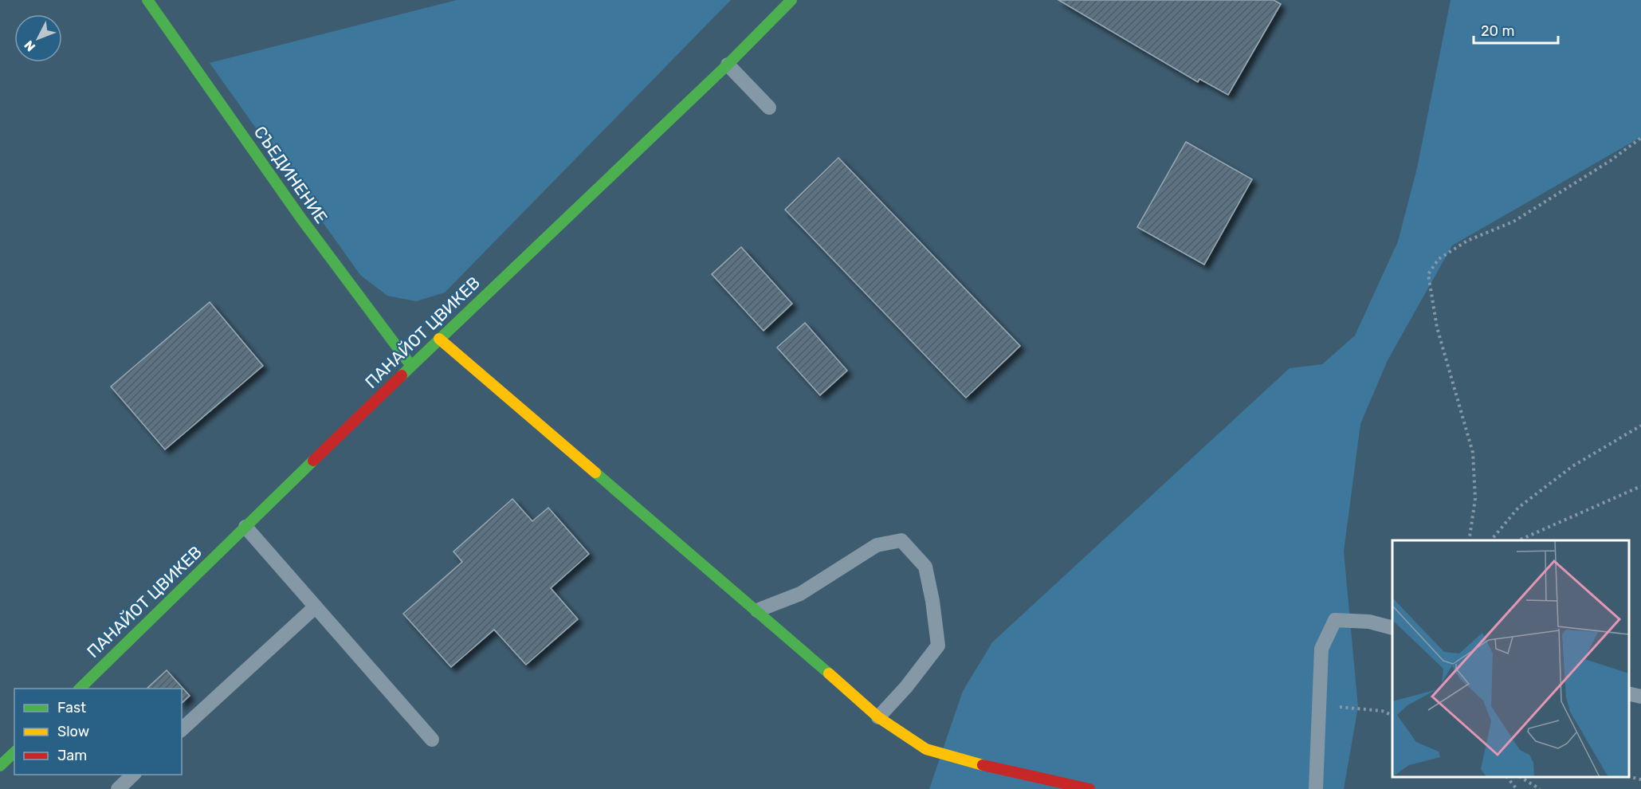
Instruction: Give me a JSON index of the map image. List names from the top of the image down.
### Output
{
  "streets": {
    "street": ["СЪЕДИНЕНИЕ", "ПАНАЙОТ ЦВИКЕВ"]
  },
  "crossings": [
    ["СЪЕДИНЕНИЕ", "ПАНАЙОТ ЦВИКЕВ"]
  ],
  "legend": ["Fast", "Slow", "Jam"],
  "scale_bar": "20 m",
  "north": "bottom left"
}
